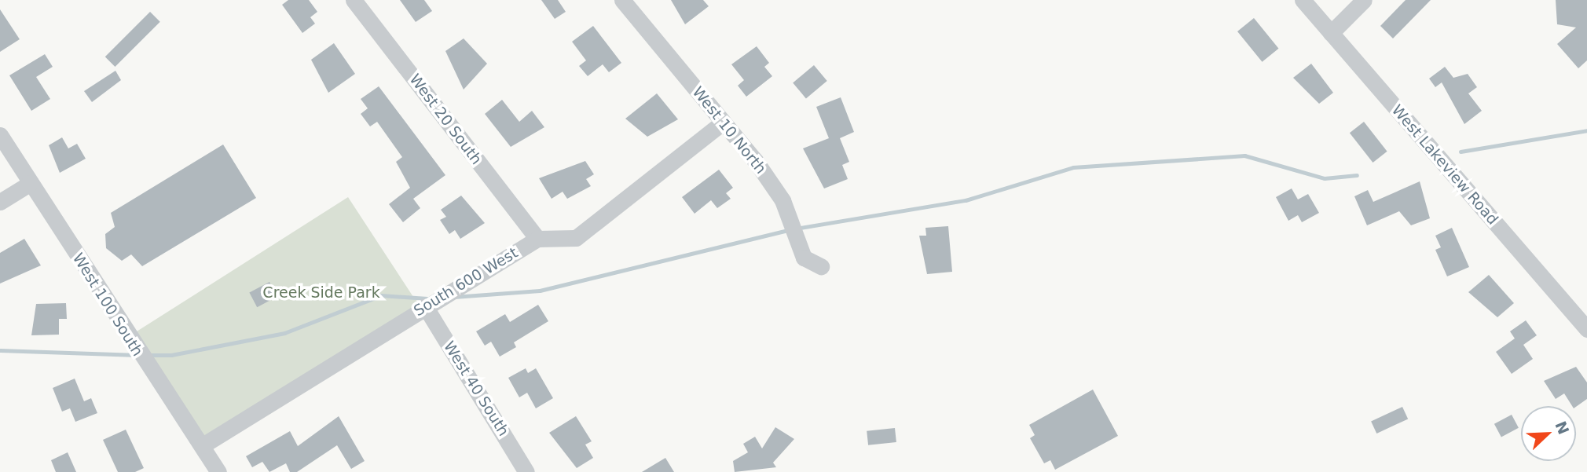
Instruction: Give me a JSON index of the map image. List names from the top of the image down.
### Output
{
  "streets": {
    "street": [
      "West 20 South",
      "West 10 North",
      "West Lakeview Road",
      "South 600 West",
      "West 100 South",
      "West 40 South"
    ]
  },
  "crossings": [
    ["West 20 South", "South 600 West"],
    ["West 10 North", "South 600 West"],
    ["South 600 West", "West 100 South"],
    ["South 600 West", "West 40 South"]
  ],
  "parks": ["Creek Side Park"],
  "north": "top right"
}
